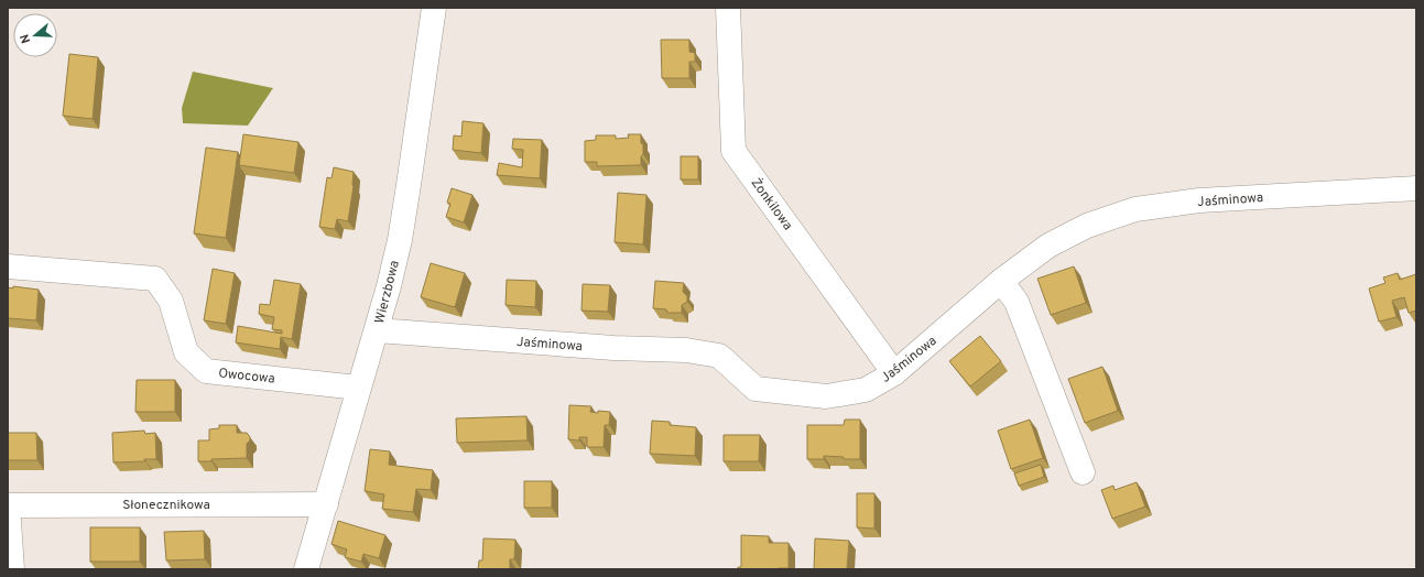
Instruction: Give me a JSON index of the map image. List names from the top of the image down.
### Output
{
  "streets": {
    "street": [
      "Jaśminowa",
      "Żonkilowa",
      "Wierzbowa",
      "Owocowa",
      "Słonecznikowa"
    ]
  },
  "crossings": [
    ["Jaśminowa", "Żonkilowa"],
    ["Jaśminowa", "Wierzbowa"],
    ["Wierzbowa", "Owocowa"],
    ["Wierzbowa", "Słonecznikowa"]
  ],
  "north": "left"
}
